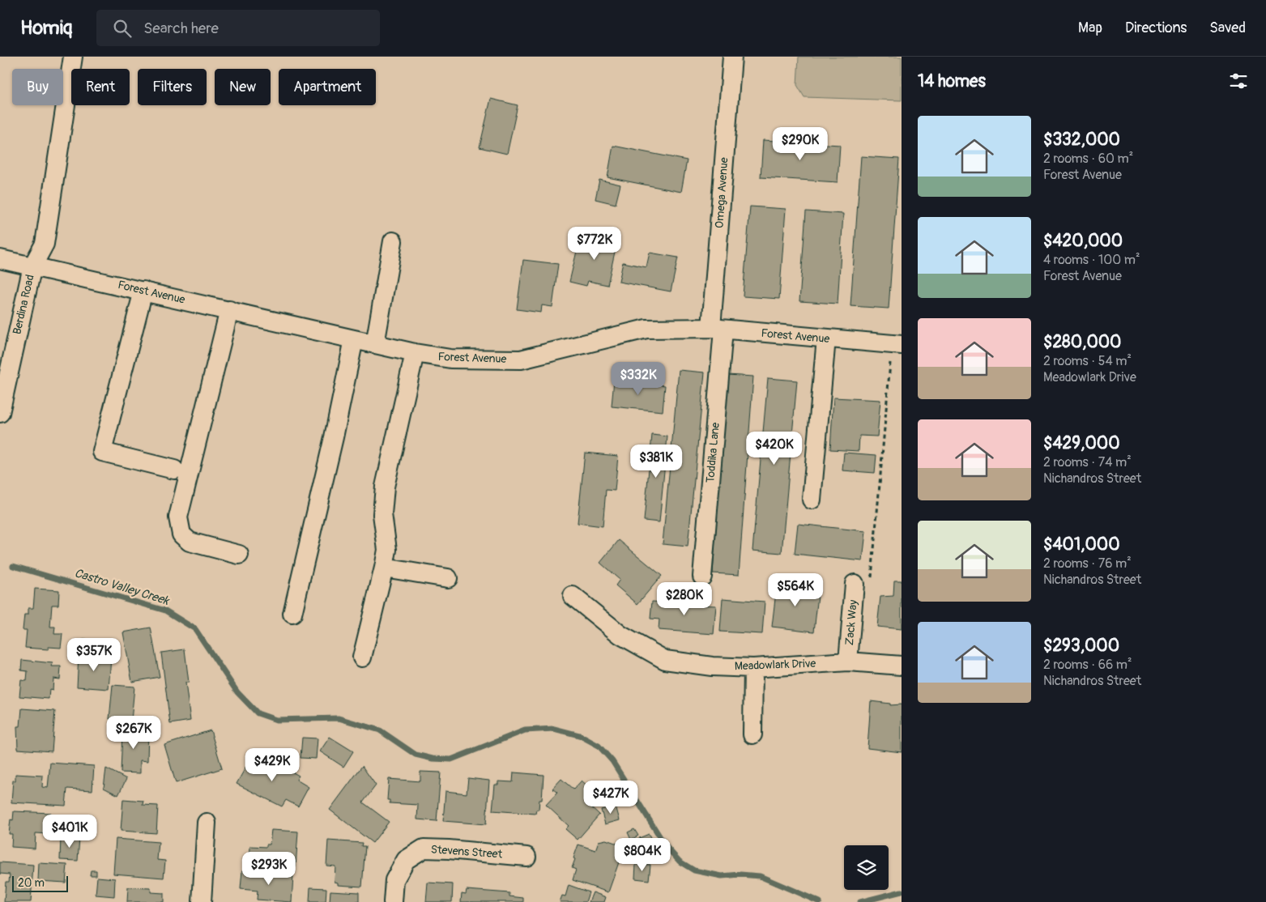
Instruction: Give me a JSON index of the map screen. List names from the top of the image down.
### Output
{
  "streets": {
    "street": [
      "Omega Avenue",
      "Forest Avenue",
      "Berdina Road",
      "Toddika Lane",
      "Zack Way",
      "Meadowlark Drive",
      "Stevens Street"
    ]
  },
  "crossings": [
    ["Omega Avenue", "Forest Avenue"],
    ["Omega Avenue", "Toddika Lane"],
    ["Forest Avenue", "Berdina Road"],
    ["Forest Avenue", "Toddika Lane"],
    ["Zack Way", "Meadowlark Drive"]
  ],
  "water": ["Castro Valley Creek"],
  "scale_bar": "20 m",
  "page": {
    "header": "Homiq",
    "search": "Search here",
    "nav": ["Map", "Directions", "Saved"],
    "heading": "14 homes",
    "chip": [
      "Buy",
      "Rent",
      "Filters",
      "New",
      "Apartment"
    ],
    "list": [
      {
        "name": "$332,000",
        "note": "2 rooms · 60 m² · Forest Avenue"
      },
      {
        "name": "$420,000",
        "note": "4 rooms · 100 m² · Forest Avenue"
      },
      {
        "name": "$280,000",
        "note": "2 rooms · 54 m² · Meadowlark Drive"
      },
      {
        "name": "$429,000",
        "note": "2 rooms · 74 m² · Nichandros Street"
      },
      {
        "name": "$401,000",
        "note": "2 rooms · 76 m² · Nichandros Street"
      },
      {
        "name": "$293,000",
        "note": "2 rooms · 66 m² · Nichandros Street"
      }
    ],
    "price": [
      "$290K",
      "$772K",
      "$332K",
      "$420K",
      "$381K",
      "$564K",
      "$280K",
      "$357K",
      "$267K",
      "$429K",
      "$427K",
      "$401K",
      "$804K",
      "$293K"
    ],
    "scale": "20 m"
  }
}
